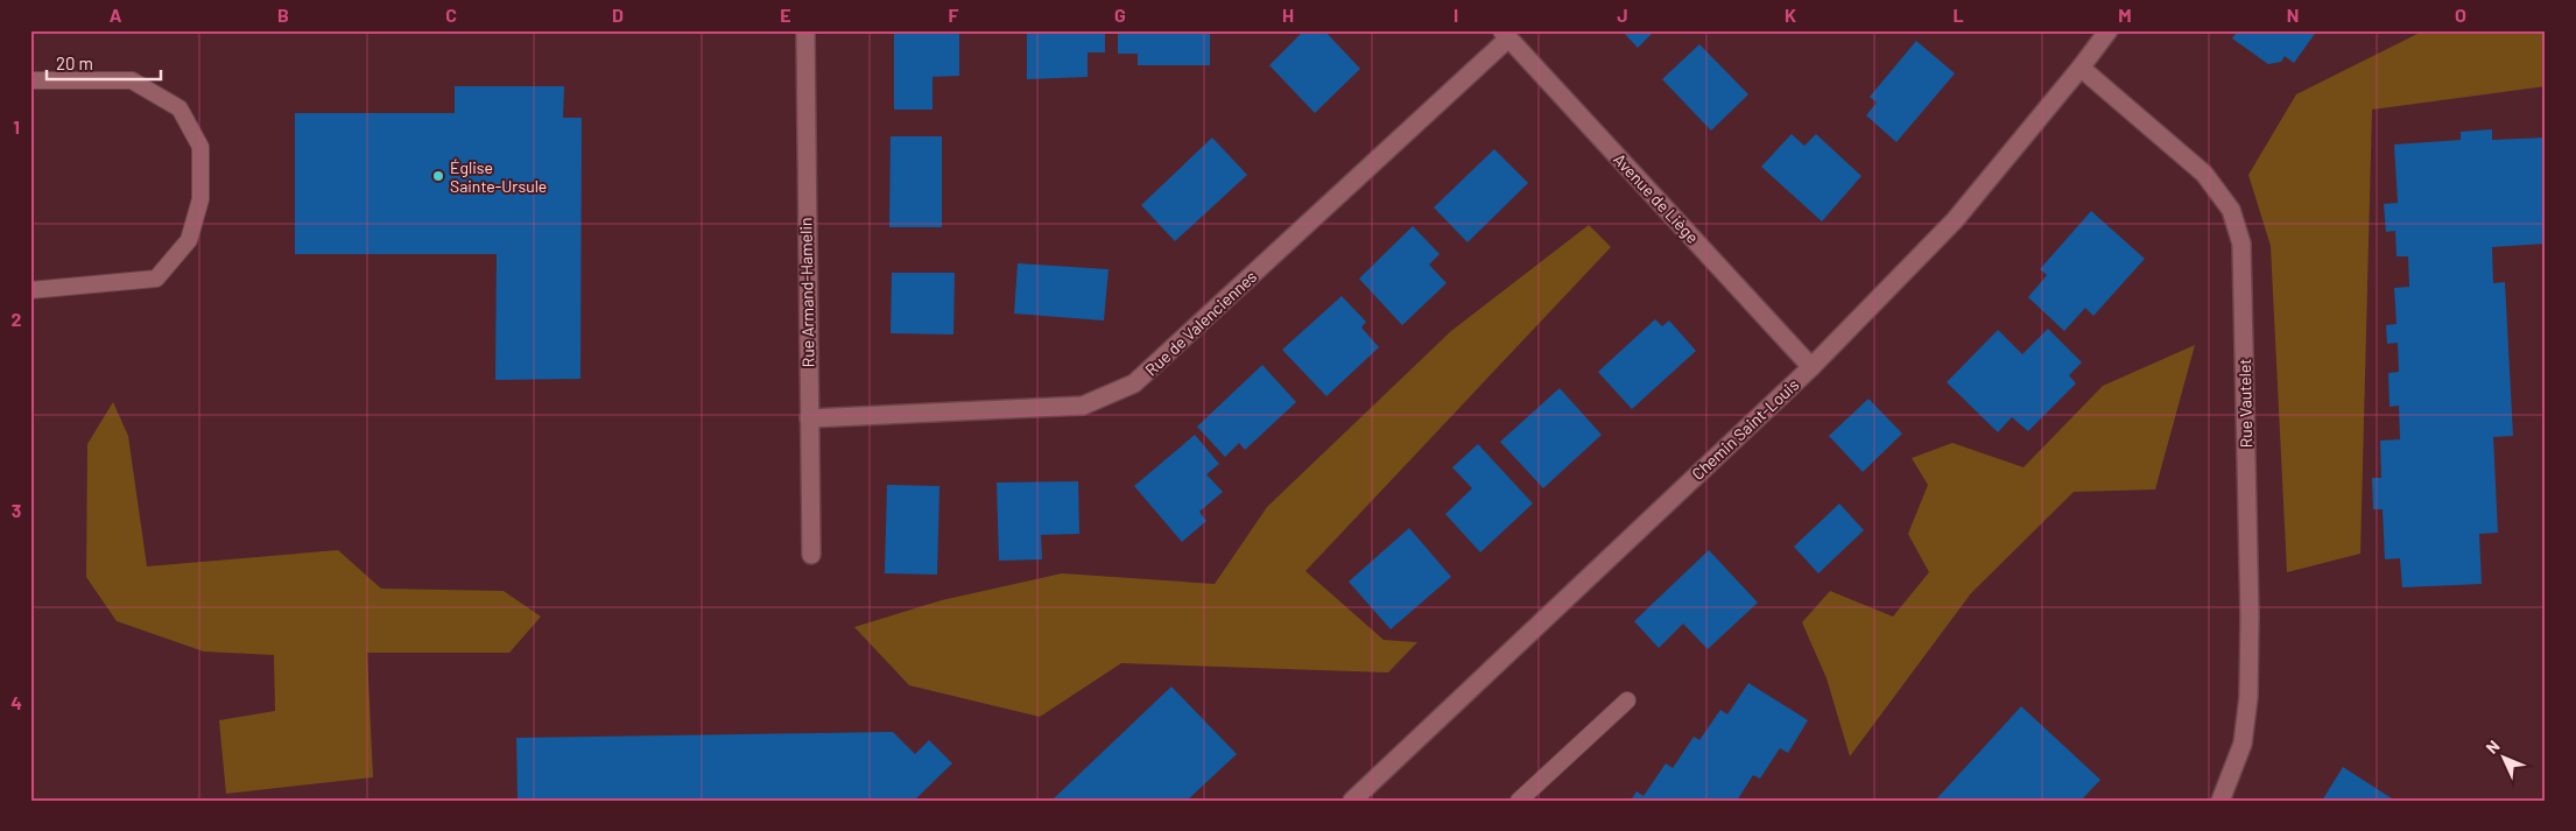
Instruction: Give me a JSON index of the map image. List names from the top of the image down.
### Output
{
  "streets": {
    "street": [
      "Avenue de Liège",
      "Rue Armand-Hamelin",
      "Rue de Valenciennes",
      "Rue Vautelet",
      "Chemin Saint-Louis"
    ]
  },
  "crossings": [
    ["Avenue de Liège", "Rue de Valenciennes"],
    ["Avenue de Liège", "Chemin Saint-Louis"],
    ["Rue Armand-Hamelin", "Rue de Valenciennes"],
    ["Rue Vautelet", "Chemin Saint-Louis"]
  ],
  "places": ["Église Sainte-Ursule"],
  "scale_bar": "20 m",
  "north": "top left",
  "grid": {
    "columns": [
      "A",
      "B",
      "C",
      "D",
      "E",
      "F",
      "G",
      "H",
      "I",
      "J",
      "K",
      "L",
      "M",
      "N",
      "O"
    ],
    "rows": [
      "1",
      "2",
      "3",
      "4"
    ]
  }
}
